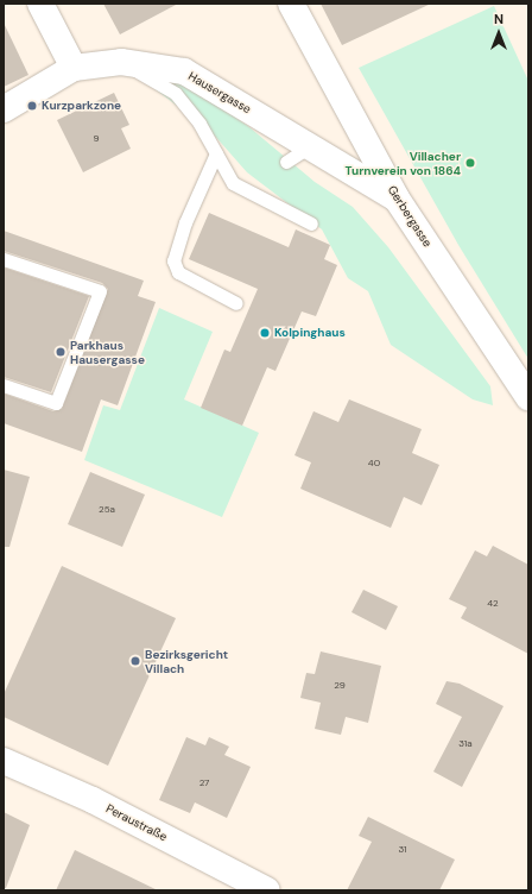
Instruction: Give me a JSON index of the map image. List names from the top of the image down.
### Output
{
  "streets": {
    "street": ["Hausergasse", "Gerbergasse", "Peraustraße"]
  },
  "crossings": [
    ["Hausergasse", "Gerbergasse"]
  ],
  "places": [
    "Kurzparkzone",
    "Villacher Turnverein von 1864",
    "Kolpinghaus",
    "Parkhaus Hausergasse",
    "Bezirksgericht Villach"
  ],
  "house_numbers": [
    "9",
    "40",
    "25a",
    "42",
    "29",
    "31a",
    "27",
    "31"
  ],
  "north": "top"
}
